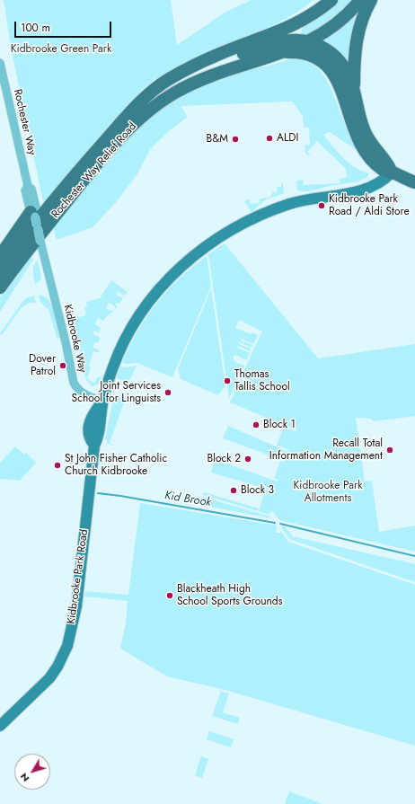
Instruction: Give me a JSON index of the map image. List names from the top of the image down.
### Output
{
  "streets": {
    "highway": ["Rochester Way Relief Road"],
    "main road": ["Kidbrooke Park Road"],
    "street": ["Rochester Way", "Kidbrooke Way"]
  },
  "crossings": [
    ["Rochester Way", "Kidbrooke Way"],
    ["Kidbrooke Way", "Kidbrooke Park Road"]
  ],
  "water": ["Kid Brook"],
  "parks": ["Kidbrooke Green Park", "Kidbrooke Park Allotments"],
  "places": [
    "ALDI",
    "B&M",
    "Kidbrooke Park Road / Aldi Store",
    "Dover Patrol",
    "Thomas Tallis School",
    "Joint Services School for Linguists",
    "Block 1",
    "Recall Total Information Management",
    "Block 2",
    "St John Fisher Catholic Church Kidbrooke",
    "Block 3",
    "Blackheath High School Sports Grounds"
  ],
  "scale_bar": "100 m",
  "north": "bottom left"
}
